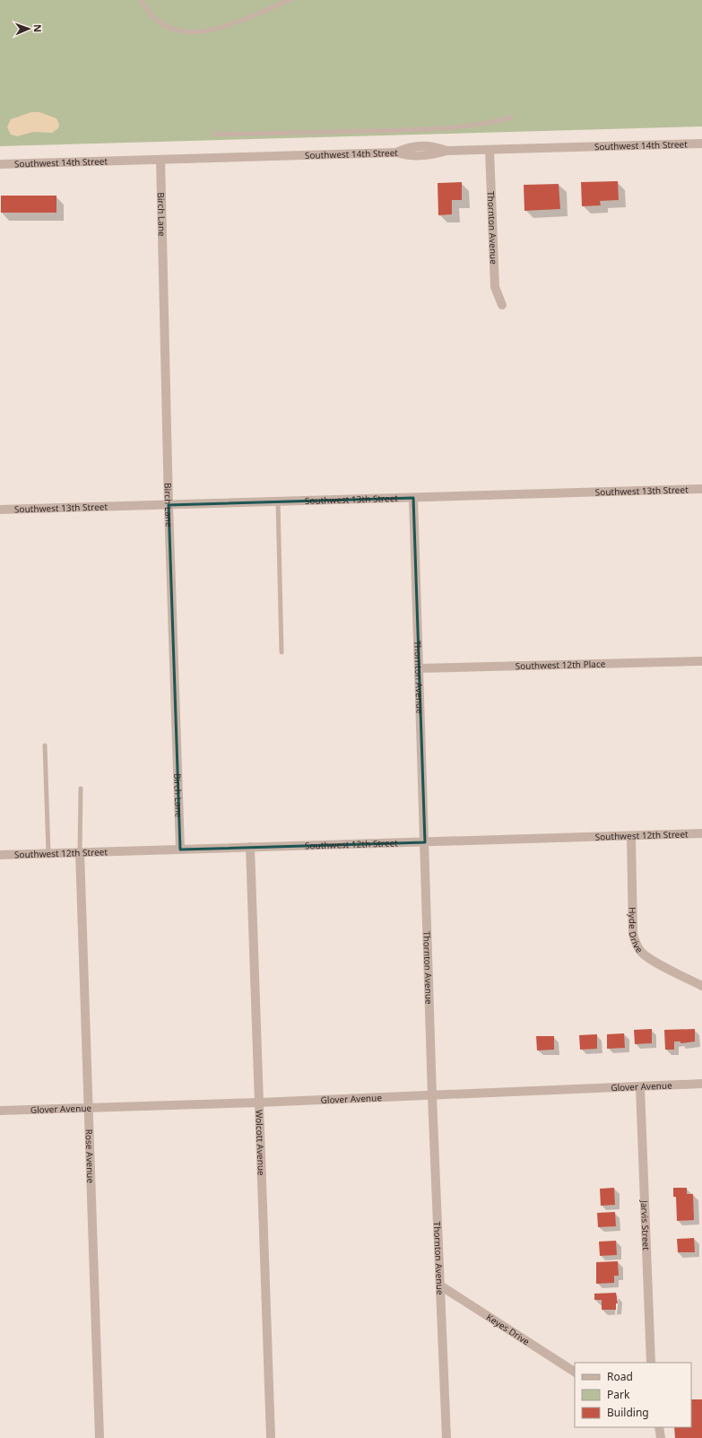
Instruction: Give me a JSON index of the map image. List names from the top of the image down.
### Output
{
  "streets": {
    "street": [
      "Southwest 14th Street",
      "Birch Lane",
      "Thornton Avenue",
      "Southwest 13th Street",
      "Southwest 12th Place",
      "Southwest 12th Street",
      "Hyde Drive",
      "Glover Avenue",
      "Wolcott Avenue",
      "Rose Avenue",
      "Jarvis Street",
      "Keyes Drive"
    ]
  },
  "crossings": [
    ["Southwest 14th Street", "Birch Lane"],
    ["Southwest 14th Street", "Thornton Avenue"],
    ["Birch Lane", "Southwest 13th Street"],
    ["Birch Lane", "Southwest 12th Street"],
    ["Thornton Avenue", "Southwest 13th Street"],
    ["Thornton Avenue", "Southwest 12th Place"],
    ["Thornton Avenue", "Southwest 12th Street"],
    ["Thornton Avenue", "Glover Avenue"],
    ["Thornton Avenue", "Keyes Drive"],
    ["Southwest 12th Street", "Hyde Drive"],
    ["Southwest 12th Street", "Wolcott Avenue"],
    ["Southwest 12th Street", "Rose Avenue"],
    ["Glover Avenue", "Wolcott Avenue"],
    ["Glover Avenue", "Rose Avenue"],
    ["Glover Avenue", "Jarvis Street"]
  ],
  "legend": ["Road", "Park", "Building"],
  "north": "right"
}
